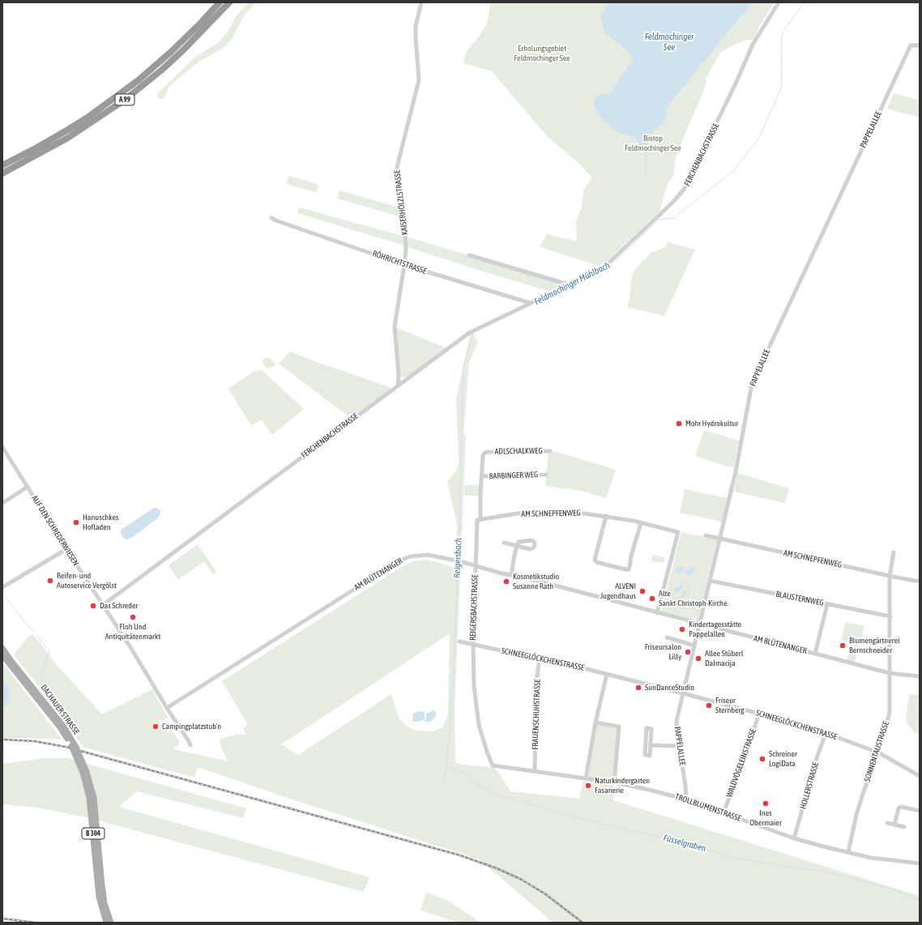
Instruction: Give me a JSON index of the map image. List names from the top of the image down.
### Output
{
  "streets": {
    "highway": ["A 99"],
    "main road": ["DACHAUER STRASSE", "B 304"],
    "street": [
      "PAPPELALLEE",
      "FERCHENBACHSTRASSE",
      "KAISERHÖLZLSTRASSE",
      "RÖHRICHTSTRASSE",
      "ADLSCHALKWEG",
      "BARBINGER WEG",
      "AM SCHNEPFENWEG",
      "AUF DEN SCHREDERWIESEN",
      "AM BLÜTENANGER",
      "BLAUSTERNWEG",
      "REIGERSBACHSTRASSE",
      "SCHNEEGLÖCKCHENSTRASSE",
      "FRAUENSCHUHSTRASSE",
      "SONNENTAUSTRASSE",
      "WALDVÖGELEINSTRASSE",
      "HOLLERSTRASSE",
      "TROLLBLUMENSTRASSE"
    ]
  },
  "crossings": [
    ["PAPPELALLEE", "AM SCHNEPFENWEG"],
    ["PAPPELALLEE", "AM BLÜTENANGER"],
    ["PAPPELALLEE", "BLAUSTERNWEG"],
    ["PAPPELALLEE", "SCHNEEGLÖCKCHENSTRASSE"],
    ["PAPPELALLEE", "TROLLBLUMENSTRASSE"],
    ["FERCHENBACHSTRASSE", "KAISERHÖLZLSTRASSE"],
    ["FERCHENBACHSTRASSE", "RÖHRICHTSTRASSE"],
    ["FERCHENBACHSTRASSE", "AUF DEN SCHREDERWIESEN"],
    ["KAISERHÖLZLSTRASSE", "RÖHRICHTSTRASSE"],
    ["ADLSCHALKWEG", "REIGERSBACHSTRASSE"],
    ["BARBINGER WEG", "REIGERSBACHSTRASSE"],
    ["AM SCHNEPFENWEG", "AM BLÜTENANGER"],
    ["AM SCHNEPFENWEG", "REIGERSBACHSTRASSE"],
    ["AM SCHNEPFENWEG", "SONNENTAUSTRASSE"],
    ["AUF DEN SCHREDERWIESEN", "AM BLÜTENANGER"],
    ["AM BLÜTENANGER", "REIGERSBACHSTRASSE"],
    ["AM BLÜTENANGER", "SONNENTAUSTRASSE"],
    ["BLAUSTERNWEG", "SONNENTAUSTRASSE"],
    ["REIGERSBACHSTRASSE", "SCHNEEGLÖCKCHENSTRASSE"],
    ["REIGERSBACHSTRASSE", "TROLLBLUMENSTRASSE"],
    ["SCHNEEGLÖCKCHENSTRASSE", "FRAUENSCHUHSTRASSE"],
    ["SCHNEEGLÖCKCHENSTRASSE", "SONNENTAUSTRASSE"],
    ["SCHNEEGLÖCKCHENSTRASSE", "WALDVÖGELEINSTRASSE"],
    ["SCHNEEGLÖCKCHENSTRASSE", "HOLLERSTRASSE"],
    ["FRAUENSCHUHSTRASSE", "TROLLBLUMENSTRASSE"],
    ["SONNENTAUSTRASSE", "TROLLBLUMENSTRASSE"],
    ["WALDVÖGELEINSTRASSE", "TROLLBLUMENSTRASSE"],
    ["HOLLERSTRASSE", "TROLLBLUMENSTRASSE"]
  ],
  "water": [
    "Feldmochinger See",
    "Feldmochinger Mühlbach",
    "Reigersbach",
    "Füsselgraben"
  ],
  "parks": ["Erholungsgebiet Feldmochinger See", "Biotop Feldmochinger See"],
  "places": [
    "Mohr Hydrokultur",
    "Hanuschkes Hofladen",
    "Reifen- und Autoservice Vergölst",
    "Kosmetikstudio Susanne Rath",
    "ALVENI Jugendhaus",
    "Alte Sankt-Christoph-Kirche",
    "Das Schreder",
    "Floh Und Antiquitätenmarkt",
    "Kindertagesstätte Pappelallee",
    "Blumengärtnerei Bernschneider",
    "Friseursalon Lilly",
    "Allee Stüberl Dalmacija",
    "SunDanceStudio",
    "Friseur Sternberg",
    "Campingplatzstub'n",
    "Schreiner LogiData",
    "Naturkindergarten Fasanerie",
    "Ines Obermaier"
  ]
}
